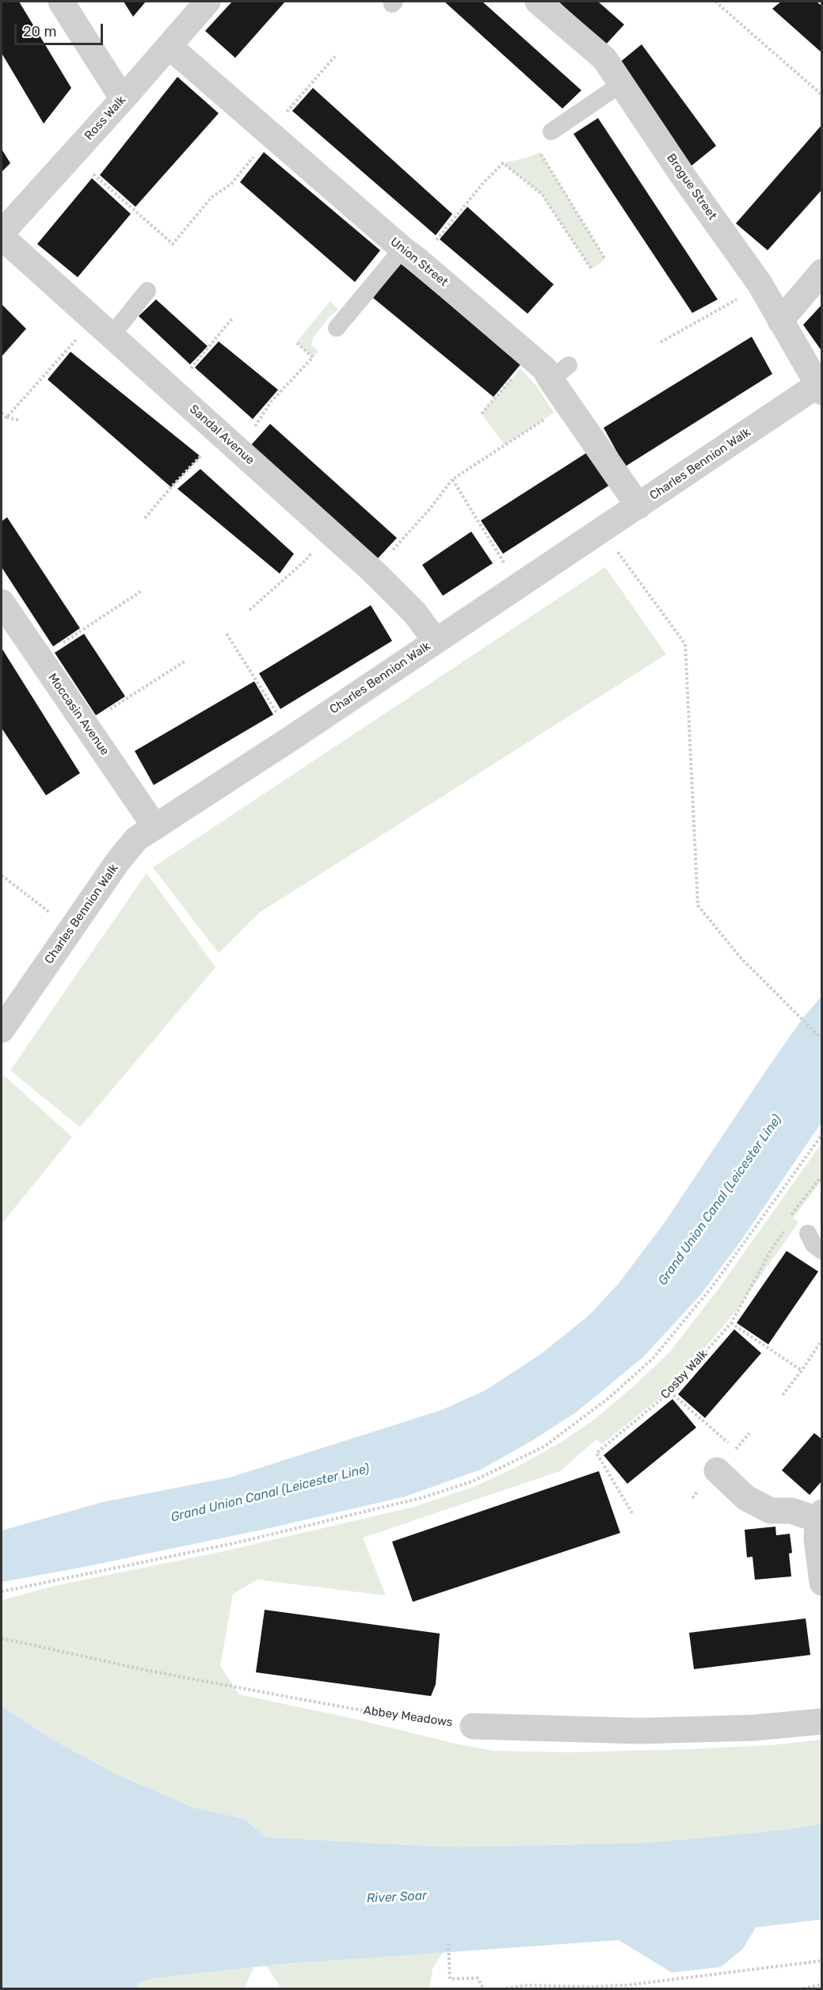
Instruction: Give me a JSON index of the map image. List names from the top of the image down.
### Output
{
  "streets": {
    "street": [
      "Ross Walk",
      "Brogue Street",
      "Union Street",
      "Sandal Avenue",
      "Charles Bennion Walk",
      "Moccasin Avenue"
    ],
    "path": ["Cosby Walk", "Abbey Meadows"]
  },
  "crossings": [
    ["Ross Walk", "Union Street"],
    ["Brogue Street", "Charles Bennion Walk"],
    ["Union Street", "Charles Bennion Walk"],
    ["Sandal Avenue", "Charles Bennion Walk"],
    ["Charles Bennion Walk", "Moccasin Avenue"]
  ],
  "water": ["Grand Union Canal (Leicester Line)", "River Soar"],
  "scale_bar": "20 m"
}
